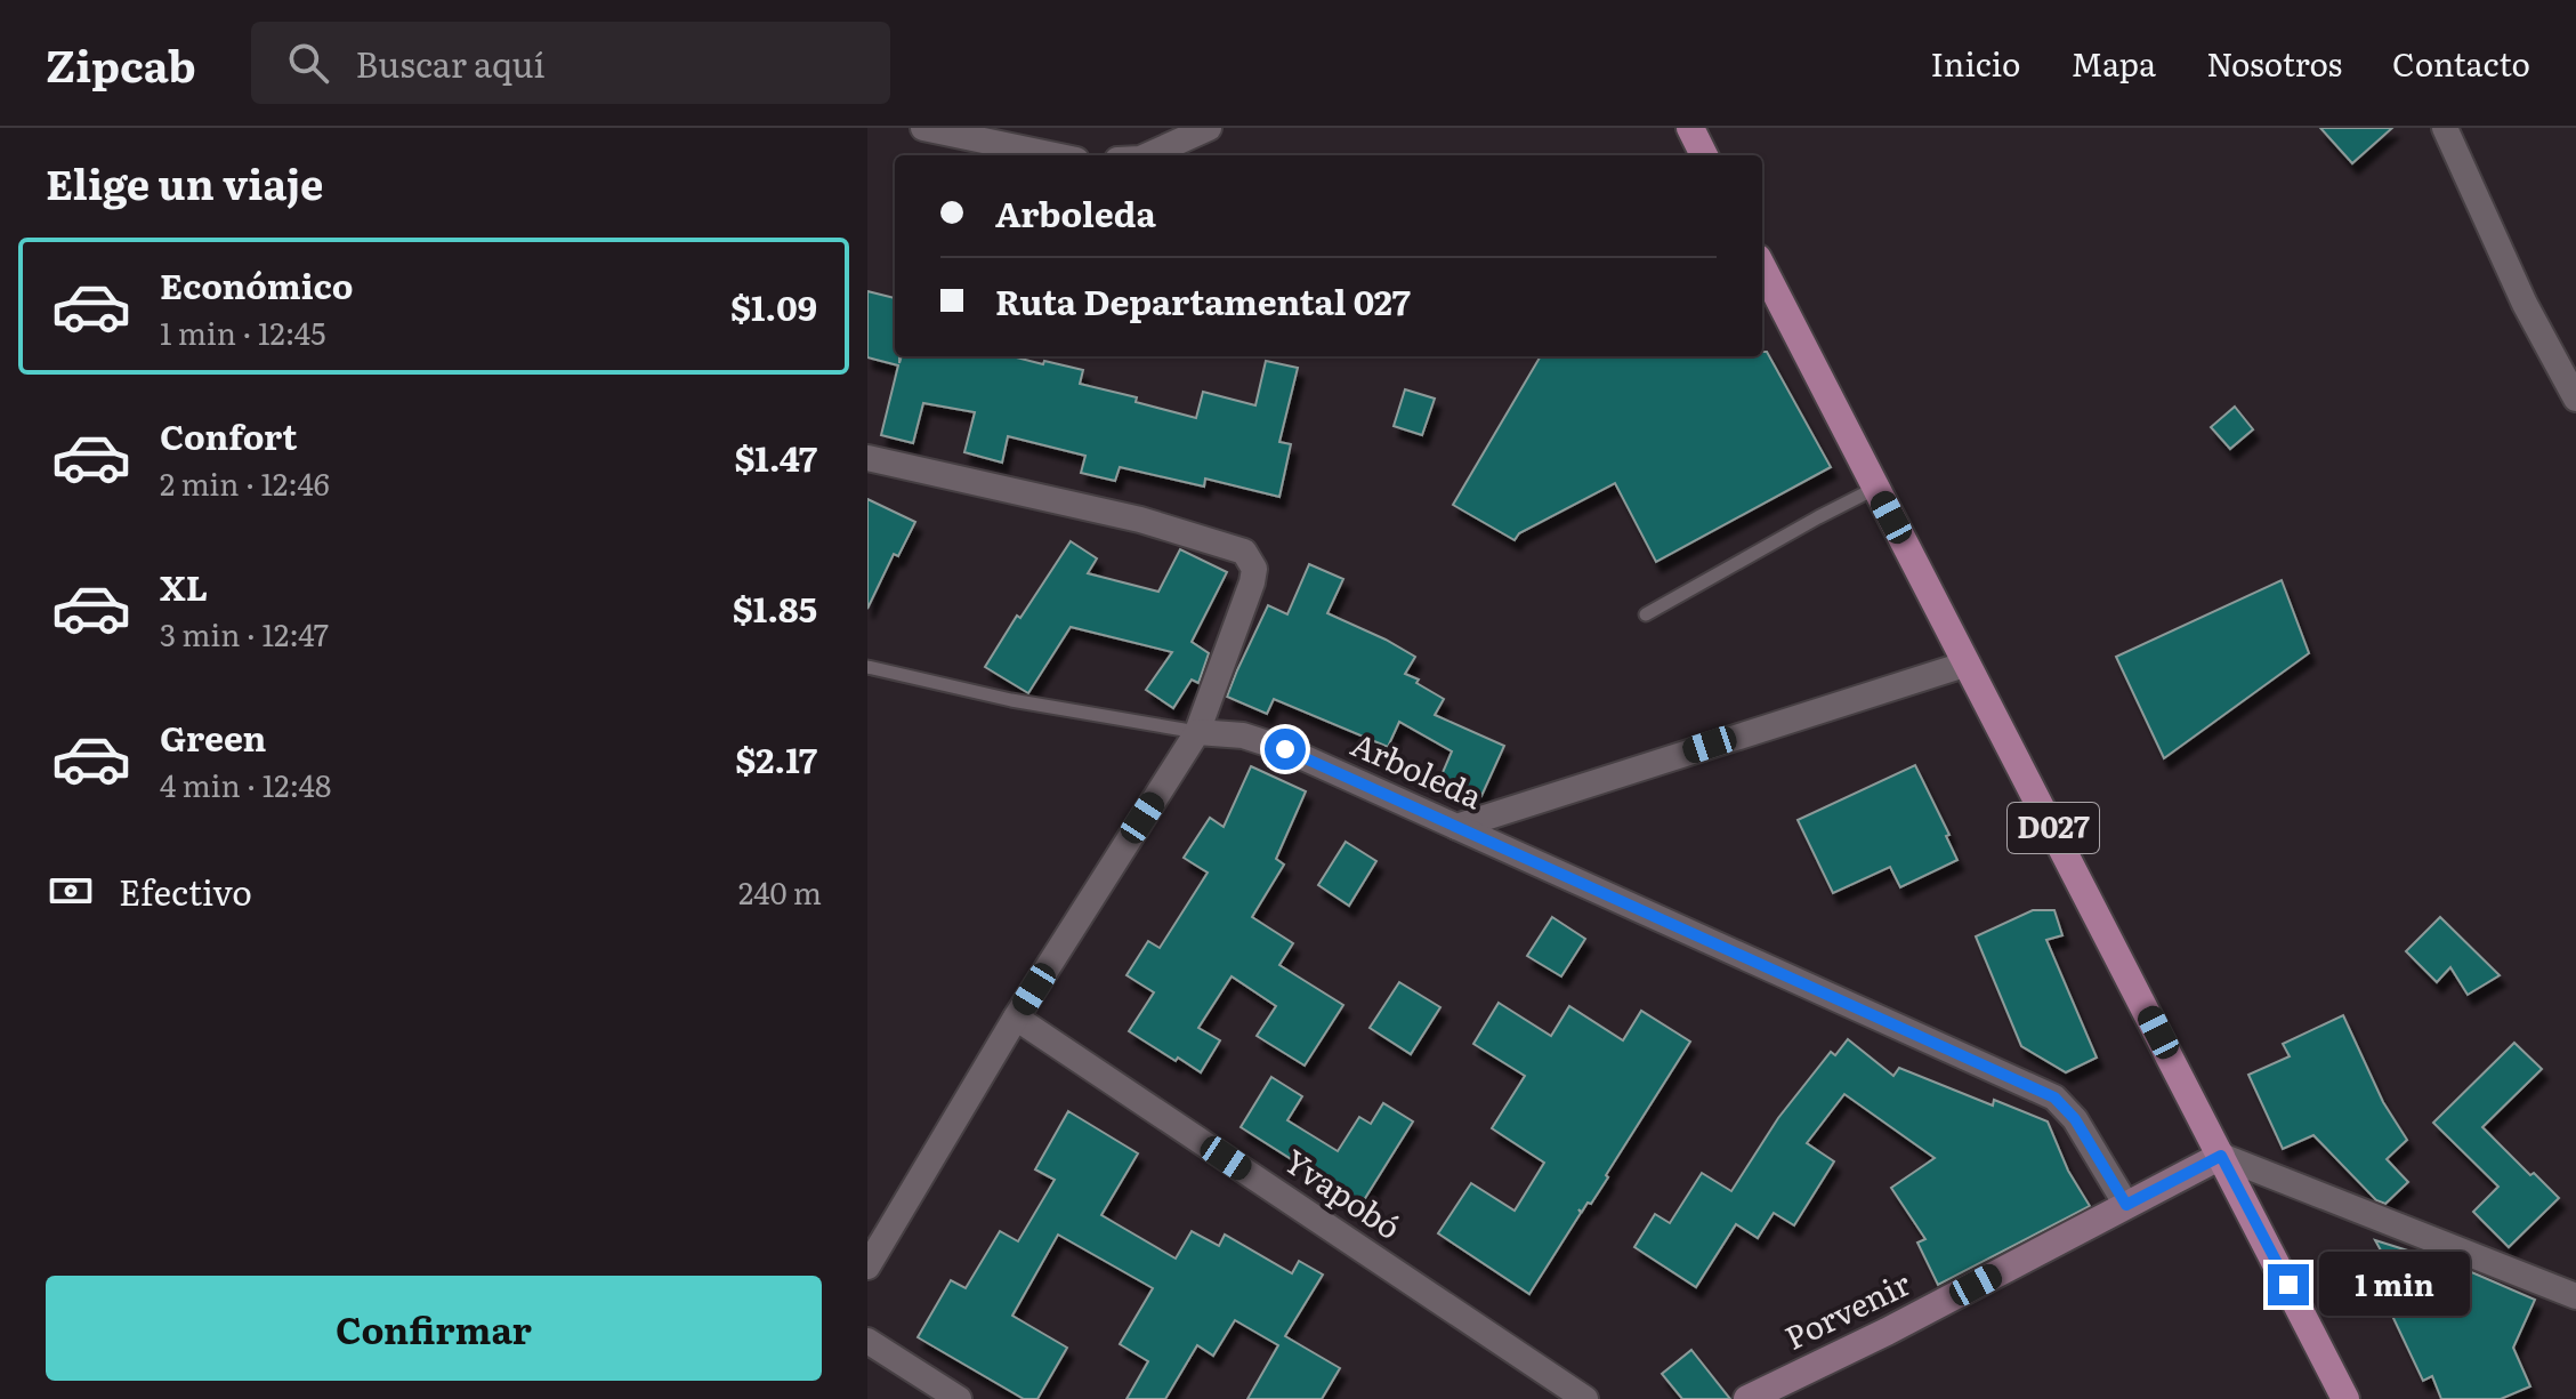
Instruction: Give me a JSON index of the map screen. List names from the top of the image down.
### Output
{
  "streets": {
    "main road": ["D027"],
    "street": ["Arboleda", "Yvapobó", "Porvenir"]
  },
  "crossings": [
    ["Arboleda", "Porvenir"],
    ["D027", "Porvenir"]
  ],
  "page": {
    "header": "Zipcab",
    "search": "Buscar aquí",
    "nav": [
      "Inicio",
      "Mapa",
      "Nosotros",
      "Contacto"
    ],
    "heading": "Elige un viaje",
    "banner": ["Arboleda", "Ruta Departamental 027"],
    "list": [
      {
        "name": "Económico",
        "note": "1 min · 12:45",
        "value": "$1.09"
      },
      {
        "name": "Confort",
        "note": "2 min · 12:46",
        "value": "$1.47"
      },
      {
        "name": "XL",
        "note": "3 min · 12:47",
        "value": "$1.85"
      },
      {
        "name": "Green",
        "note": "4 min · 12:48",
        "value": "$2.17"
      }
    ],
    "pay": ["Efectivo", "240 m"],
    "bubble": "1 min",
    "buttons": "Confirmar"
  }
}
